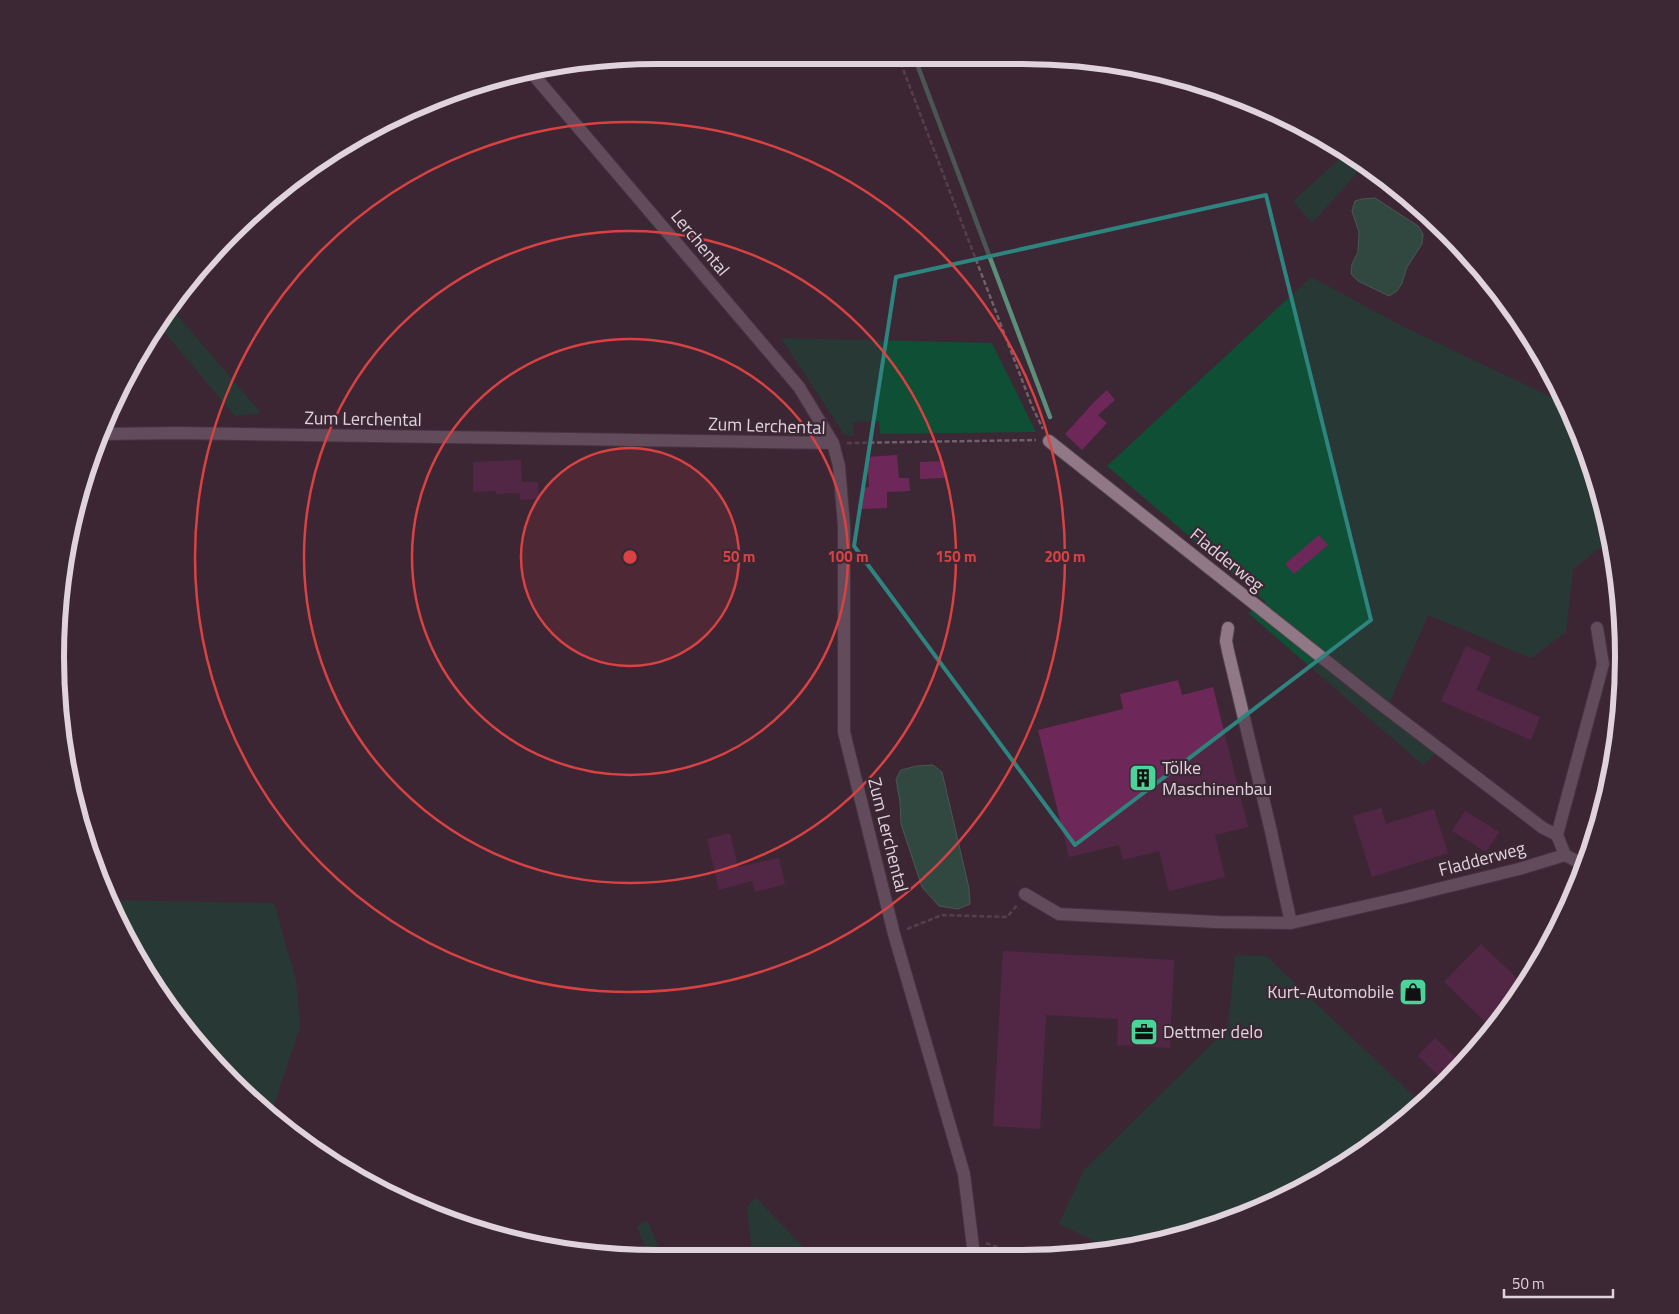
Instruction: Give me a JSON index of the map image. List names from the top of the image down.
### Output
{
  "streets": {
    "street": ["Lerchental", "Zum Lerchental", "Fladderweg"]
  },
  "crossings": [
    ["Lerchental", "Zum Lerchental"]
  ],
  "places": {
    "building": ["Tölke Maschinenbau"],
    "shop": ["Kurt-Automobile"],
    "office": ["Dettmer delo"]
  },
  "scale_bar": "50 m",
  "rings": [
    "50 m",
    "100 m",
    "150 m",
    "200 m"
  ]
}
